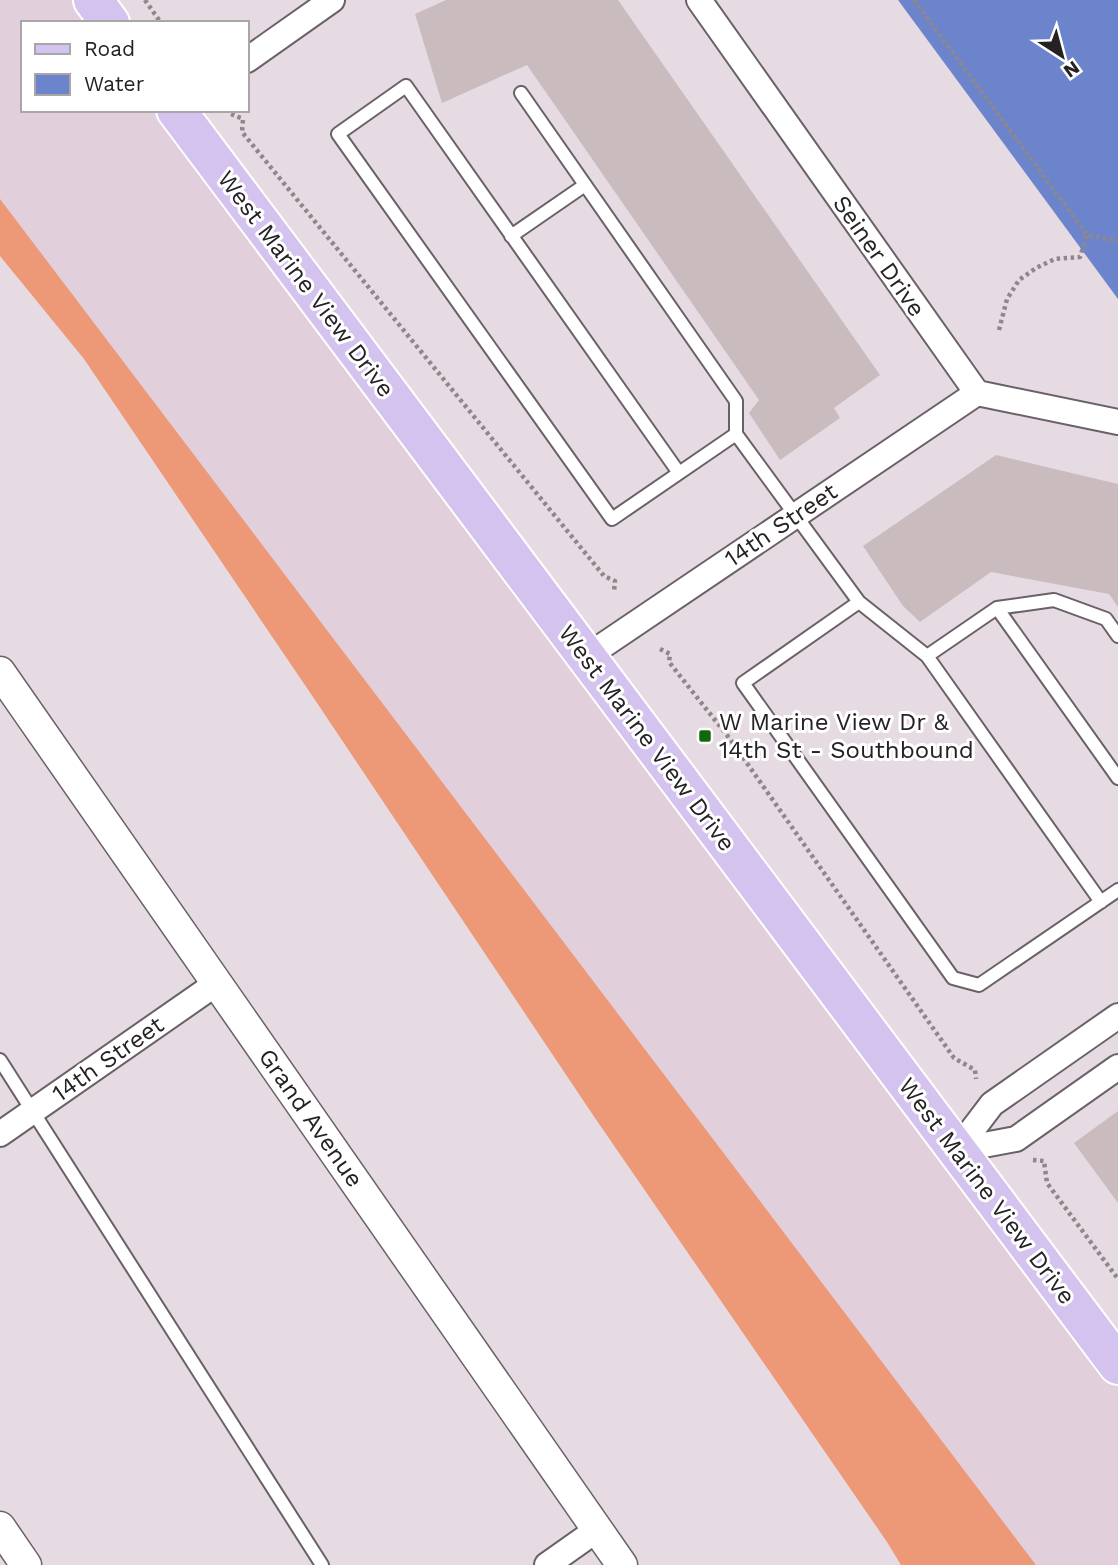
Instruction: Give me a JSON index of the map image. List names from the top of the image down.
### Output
{
  "streets": {
    "main road": ["West Marine View Drive"],
    "street": ["Seiner Drive", "14th Street", "Grand Avenue"]
  },
  "crossings": [
    ["Seiner Drive", "14th Street"],
    ["West Marine View Drive", "14th Street"],
    ["14th Street", "Grand Avenue"]
  ],
  "places": {
    "transit": ["W Marine View Dr & 14th St - Southbound"]
  },
  "legend": ["Road", "Water"],
  "north": "bottom right"
}
